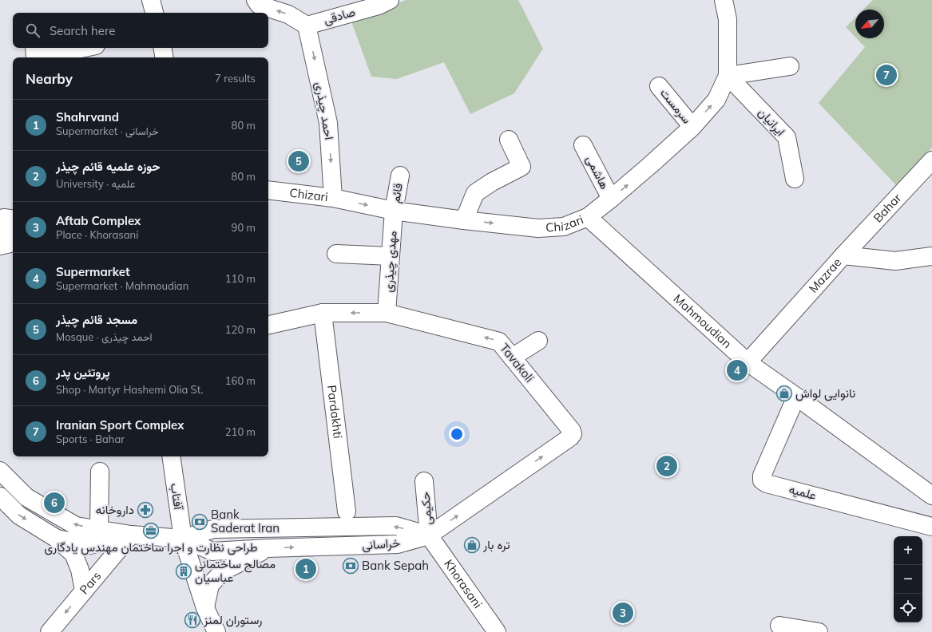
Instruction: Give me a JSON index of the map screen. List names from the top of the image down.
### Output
{
  "streets": {
    "street": [
      "صادقی",
      "سرمست",
      "احمد چیذری",
      "ایرانیان",
      "هاشمی",
      "قائم",
      "Chizari",
      "Bahar",
      "مهدی چیذری",
      "Mazrae",
      "Mahmoudian",
      "Tavakoli",
      "Pardakhti",
      "علمیه",
      "آفتاب",
      "حکیمی",
      "خراسانی",
      "Pars",
      "Khorasani"
    ]
  },
  "crossings": [
    ["صادقی", "احمد چیذری"],
    ["سرمست", "Chizari"],
    ["احمد چیذری", "Chizari"],
    ["ایرانیان", "Chizari"],
    ["هاشمی", "Chizari"],
    ["قائم", "Chizari"],
    ["قائم", "مهدی چیذری"],
    ["Chizari", "مهدی چیذری"],
    ["Chizari", "Mahmoudian"],
    ["Bahar", "Mazrae"],
    ["مهدی چیذری", "Tavakoli"],
    ["Mazrae", "Mahmoudian"],
    ["Mahmoudian", "علمیه"],
    ["Tavakoli", "Pardakhti"],
    ["Tavakoli", "حکیمی"],
    ["Tavakoli", "خراسانی"],
    ["Tavakoli", "Khorasani"],
    ["آفتاب", "خراسانی"],
    ["حکیمی", "خراسانی"],
    ["حکیمی", "Khorasani"],
    ["خراسانی", "Khorasani"]
  ],
  "one_way": ["احمد چیذری", "Chizari", "Pars"],
  "places": {
    "shop": ["نانوایی لواش", "تره بار"],
    "pharmacy": ["داروخانه"],
    "bank": ["Bank Saderat Iran", "Bank Sepah"],
    "office": ["طراحی نظارت و اجرا ساختمان مهندس یادگاری"],
    "building": ["مصالح ساختمانی عباسیان"],
    "restaurant": ["رستوران لمنز"]
  },
  "north": "bottom left",
  "page": {
    "search": "Search here",
    "heading": ["Nearby", "7 results"],
    "pins": [
      "7",
      "5",
      "4",
      "2",
      "6",
      "1",
      "3"
    ],
    "list": [
      {
        "mark": "1",
        "name": "Shahrvand",
        "note": "Supermarket · خراسانی",
        "value": "80 m"
      },
      {
        "mark": "2",
        "name": "حوزه علمیه قائم چیذر",
        "note": "University · علمیه",
        "value": "80 m"
      },
      {
        "mark": "3",
        "name": "Aftab Complex",
        "note": "Place · Khorasani",
        "value": "90 m"
      },
      {
        "mark": "4",
        "name": "Supermarket",
        "note": "Supermarket · Mahmoudian",
        "value": "110 m"
      },
      {
        "mark": "5",
        "name": "مسجد قائم چیذر",
        "note": "Mosque · احمد چیذری",
        "value": "120 m"
      },
      {
        "mark": "6",
        "name": "پروتئین پدر",
        "note": "Shop · Martyr Hashemi Olia St.",
        "value": "160 m"
      },
      {
        "mark": "7",
        "name": "Iranian Sport Complex",
        "note": "Sports · Bahar",
        "value": "210 m"
      }
    ],
    "map_buttons": ["+", "−"]
  }
}
